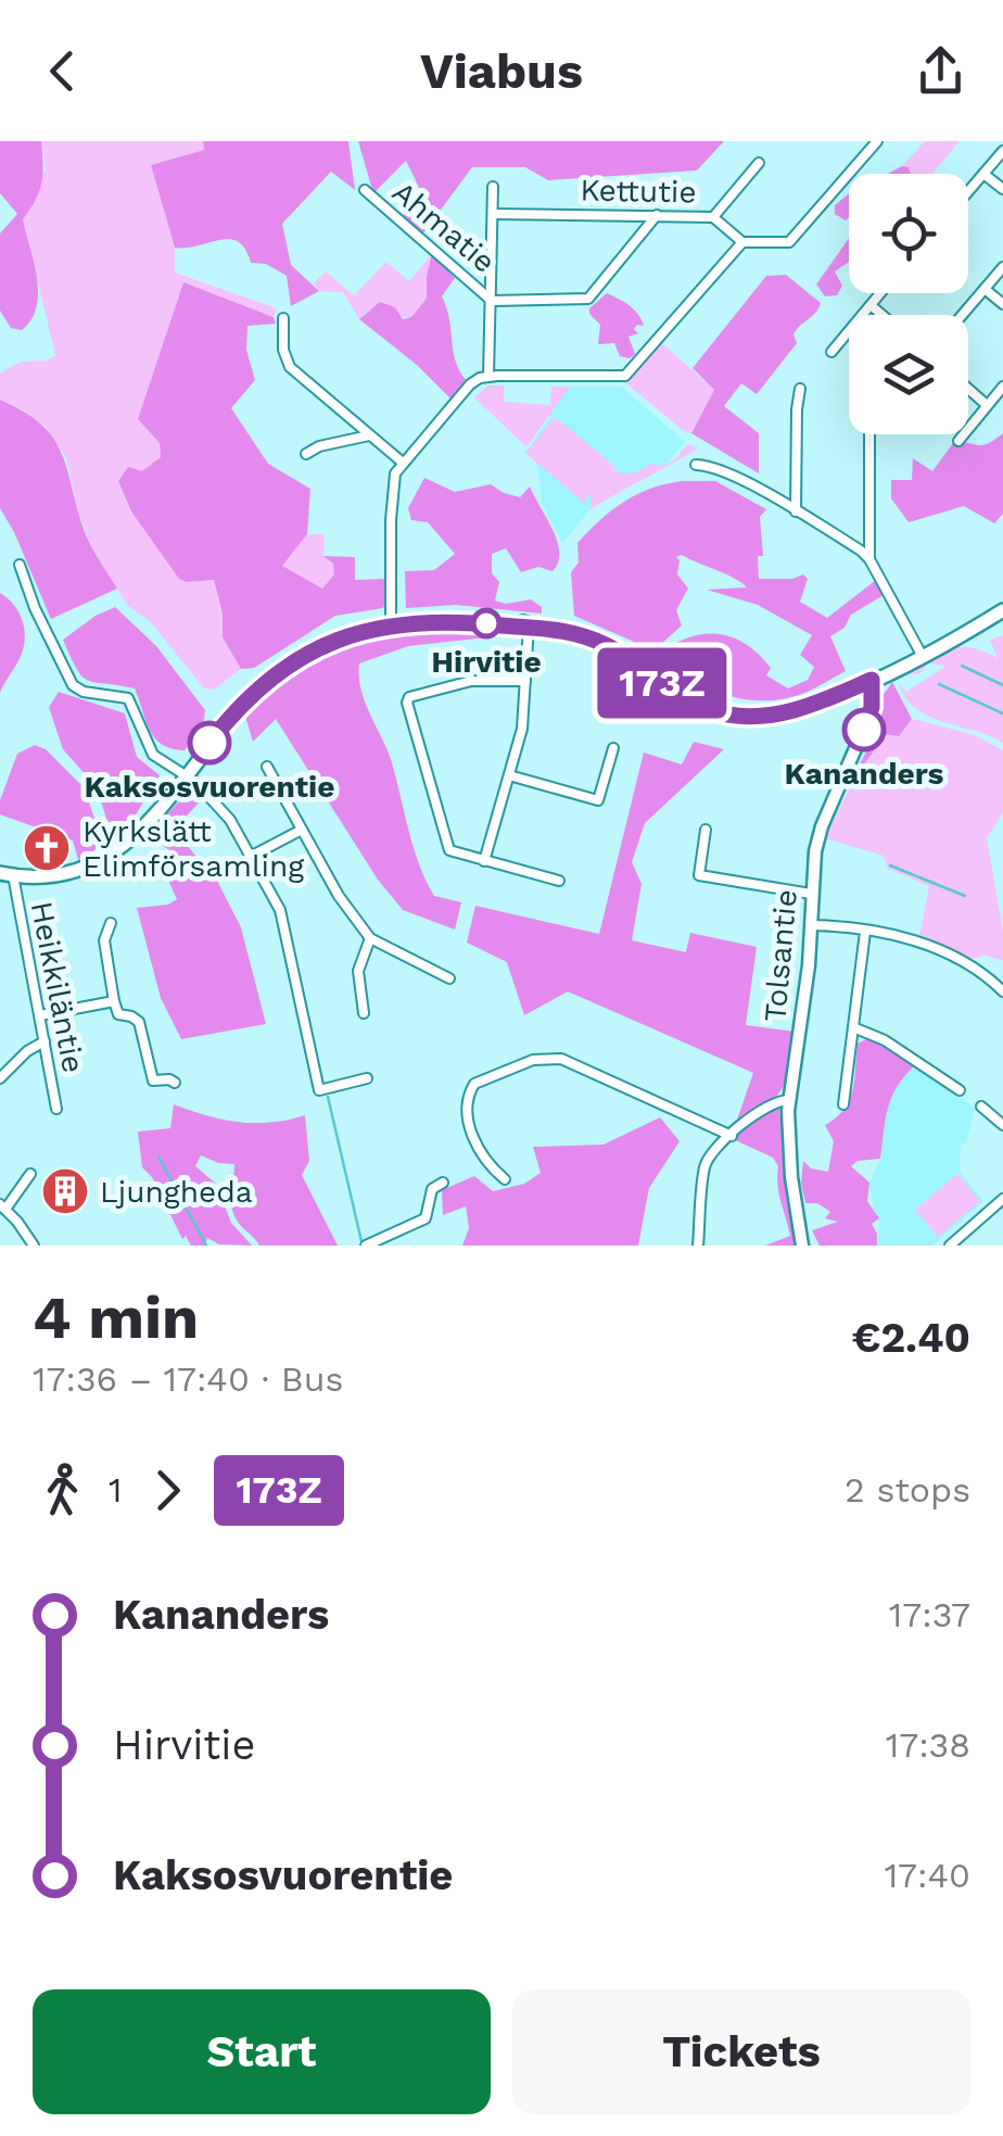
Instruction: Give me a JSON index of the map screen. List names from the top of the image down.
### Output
{
  "streets": {
    "street": [
      "Kettutie",
      "Ahmatie",
      "Tolsantie",
      "Heikkiläntie"
    ]
  },
  "places": {
    "other": ["Hirvitie", "Kananders", "Kaksosvuorentie"],
    "church": ["Kyrkslätt Elimförsamling"],
    "building": ["Ljungheda"]
  },
  "lines": ["bus line 173Z"],
  "page": {
    "header": "Viabus",
    "on_map": "173Z",
    "heading": ["4 min", "17:36 – 17:40 · Bus", "€2.40"],
    "legs": ["1", "173Z", "2 stops"],
    "list": [
      {
        "name": "Kananders",
        "value": "17:37"
      },
      {
        "name": "Hirvitie",
        "value": "17:38"
      },
      {
        "name": "Kaksosvuorentie",
        "value": "17:40"
      }
    ],
    "buttons": ["Start", "Tickets"]
  }
}
